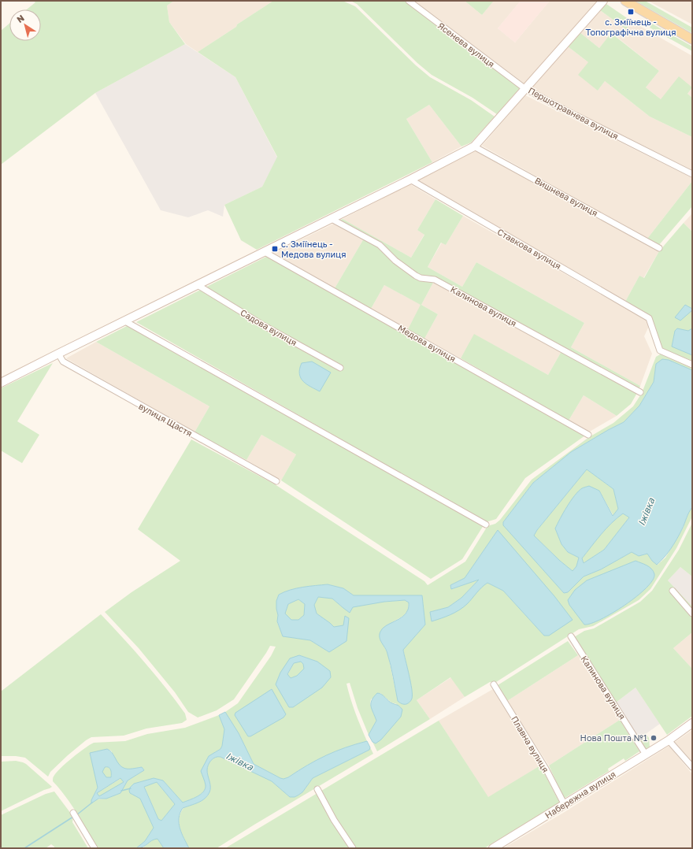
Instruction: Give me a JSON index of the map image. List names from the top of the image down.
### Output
{
  "streets": {
    "street": [
      "Ясенева вулиця",
      "Першотравнева вулиця",
      "Вишнева вулиця",
      "Ставкова вулиця",
      "Калинова вулиця",
      "Садова вулиця",
      "Медова вулиця",
      "вулиця Щастя",
      "Плавна вулиця",
      "Набережна вулиця"
    ]
  },
  "crossings": [
    ["Ясенева вулиця", "Першотравнева вулиця"],
    ["Калинова вулиця", "Набережна вулиця"],
    ["Плавна вулиця", "Набережна вулиця"]
  ],
  "water": ["Іжівка"],
  "places": {
    "transit": ["с. Зміїнець - Топографічна вулиця", "с. Зміїнець - Медова вулиця"],
    "other": ["Нова Пошта №1"]
  },
  "north": "top left"
}
